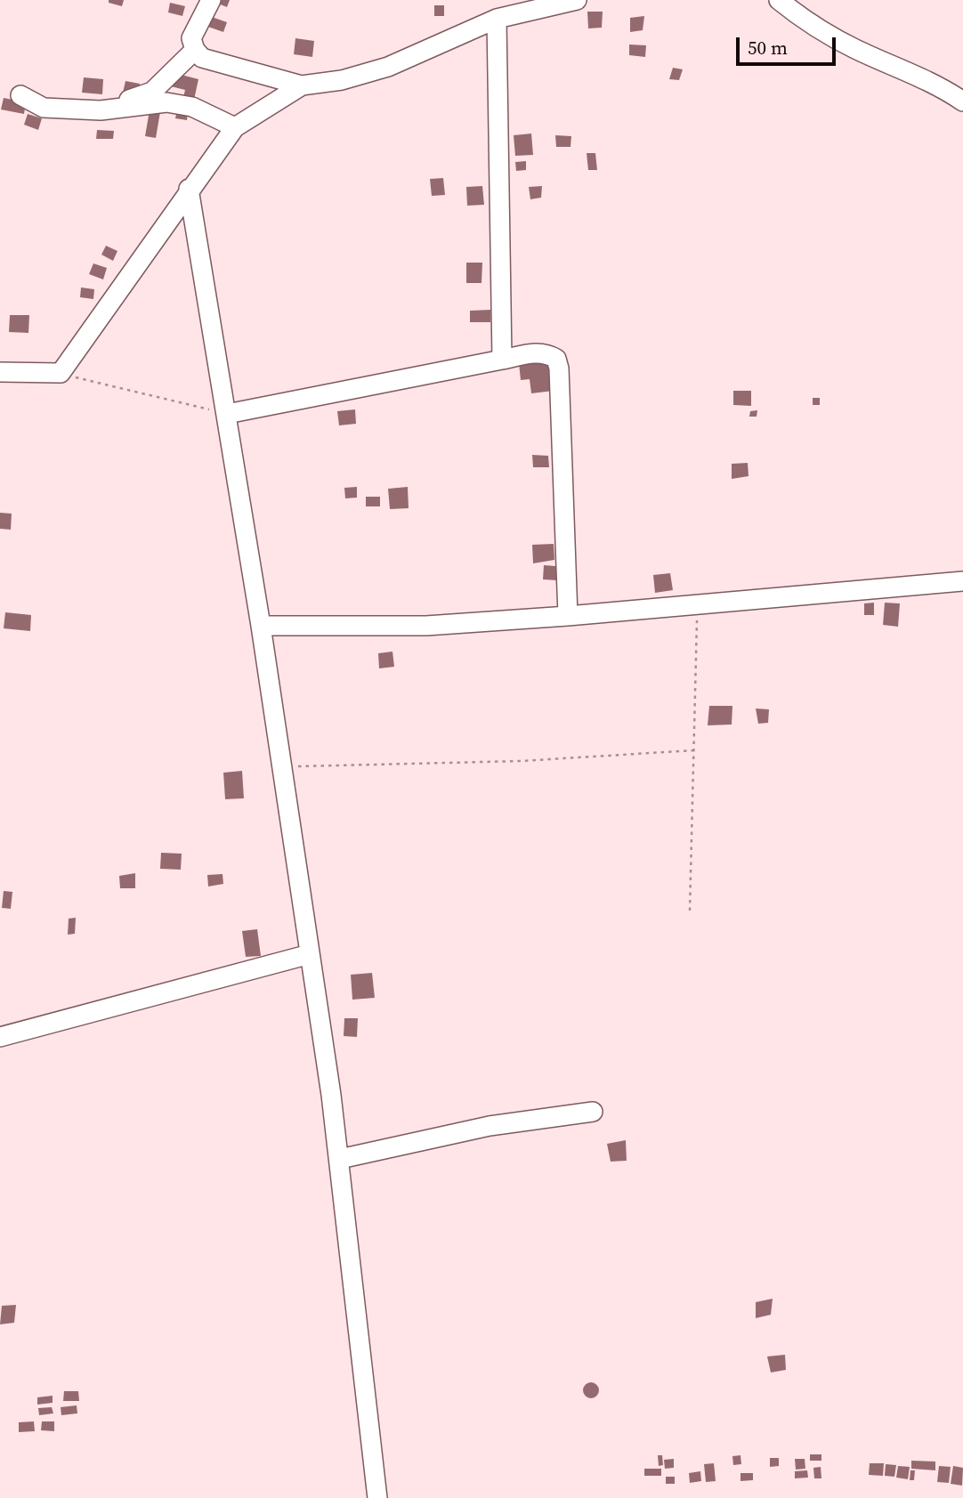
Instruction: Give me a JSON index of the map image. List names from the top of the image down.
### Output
{
  "scale_bar": "50 m"
}
